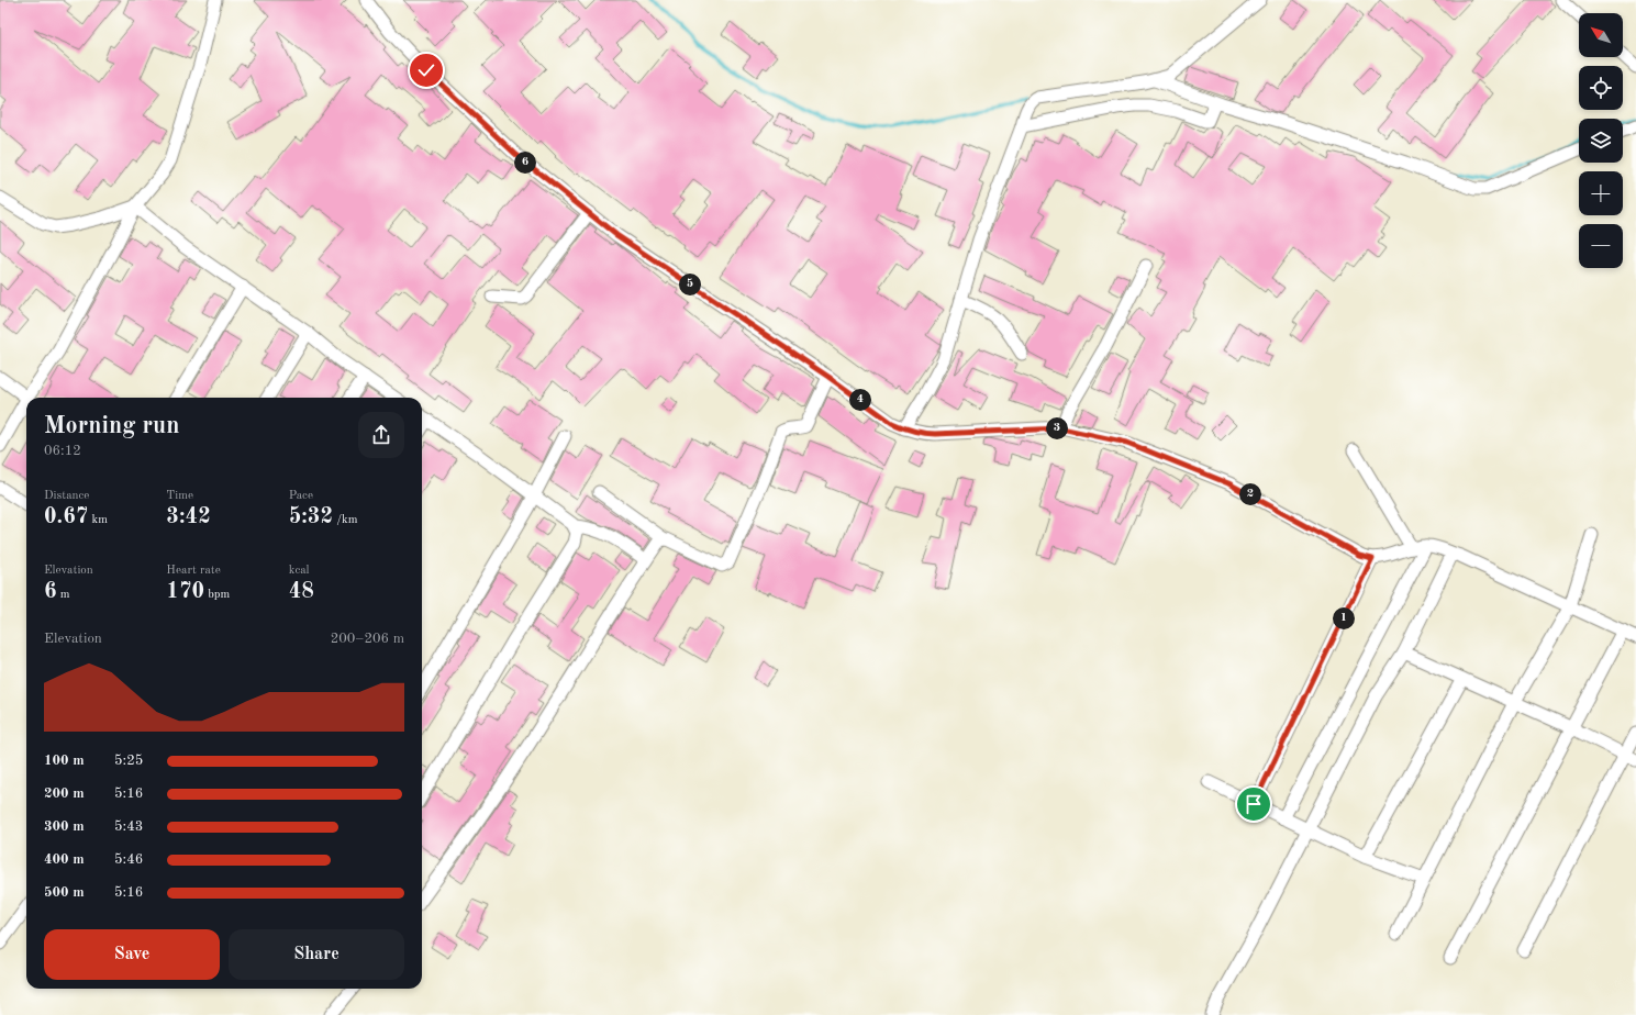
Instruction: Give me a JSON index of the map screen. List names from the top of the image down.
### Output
{
  "north": "top left",
  "page": {
    "map_buttons": ["+", "−"],
    "pins": [
      "6",
      "5",
      "4",
      "3",
      "2",
      "1"
    ],
    "heading": ["Morning run", "06:12"],
    "stats": [
      ["Distance", "0.67 km"],
      ["Time", "3:42"],
      ["Pace", "5:32 /km"],
      ["Elevation", "6 m"],
      ["Heart rate", "170 bpm"],
      ["kcal", "48"]
    ],
    "chart": ["Elevation", "200–206 m"],
    "list": [
      {
        "name": "100 m",
        "note": "5:25"
      },
      {
        "name": "200 m",
        "note": "5:16"
      },
      {
        "name": "300 m",
        "note": "5:43"
      },
      {
        "name": "400 m",
        "note": "5:46"
      },
      {
        "name": "500 m",
        "note": "5:16"
      }
    ],
    "buttons": ["Save", "Share"]
  }
}
